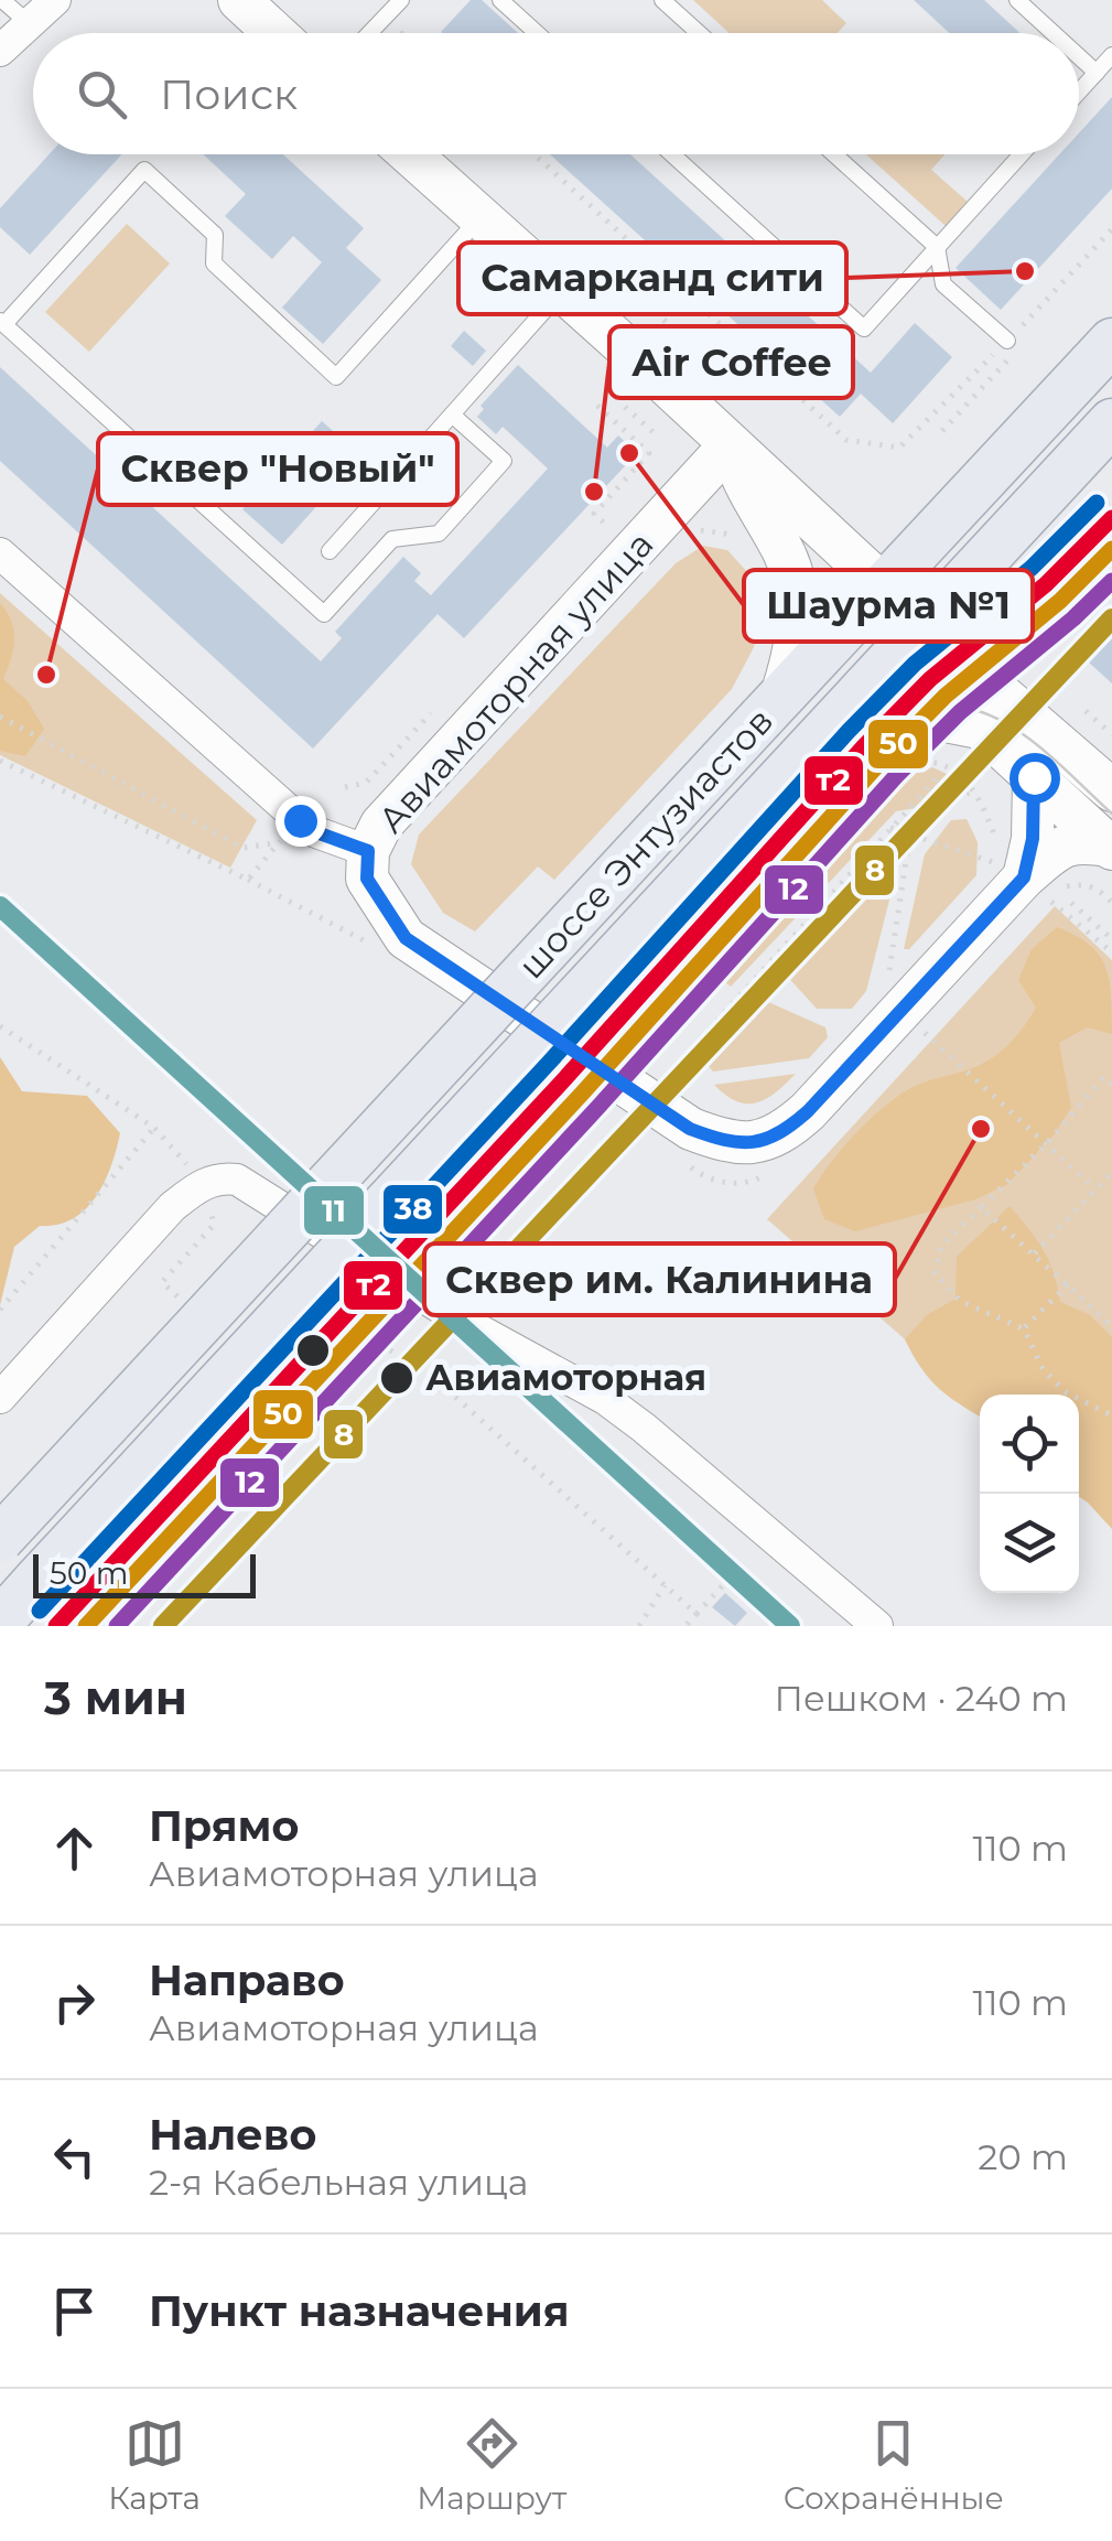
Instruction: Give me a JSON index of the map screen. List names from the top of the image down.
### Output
{
  "streets": {
    "main road": ["Авиамоторная улица", "шоссе Энтузиастов"]
  },
  "places": [
    "Самарканд сити",
    "Шаурма №1",
    "Air Coffee",
    "Сквер \"Новый\"",
    "Сквер им. Калинина",
    "Авиамоторная"
  ],
  "lines": [
    "transit line 38",
    "transit line т2",
    "tram line 50",
    "transit line 12",
    "transit line 8",
    "transit line 11"
  ],
  "scale_bar": "50 m",
  "page": {
    "search": "Поиск",
    "scale": "50 m",
    "heading": ["3 мин", "Пешком · 240 m"],
    "list": [
      ["Прямо", "Авиамоторная улица", "110 m"],
      ["Направо", "Авиамоторная улица", "110 m"],
      ["Налево", "2-я Кабельная улица", "20 m"],
      "Пункт назначения"
    ],
    "nav": ["Карта", "Маршрут", "Сохранённые"]
  }
}
